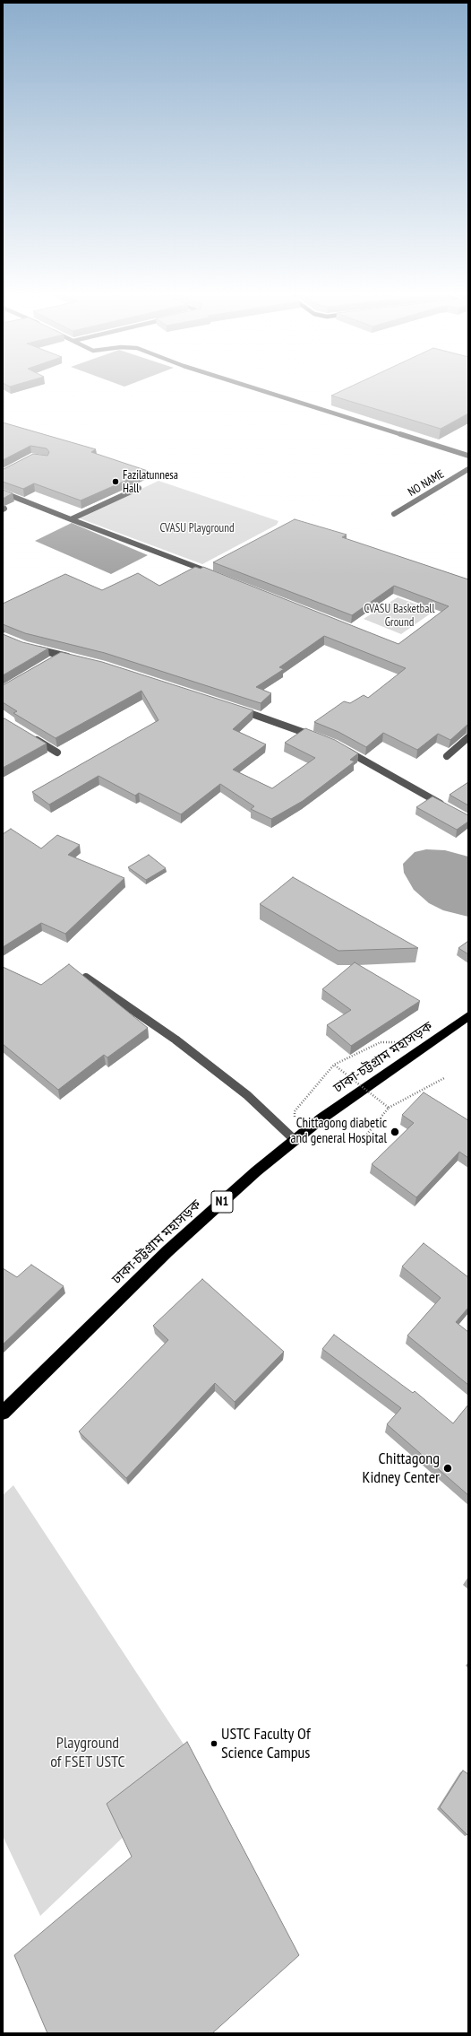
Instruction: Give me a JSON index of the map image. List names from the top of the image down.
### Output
{
  "streets": {
    "highway": ["ঢাকা-চট্টগ্রাম মহাসড়ক", "N1"],
    "street": ["NO NAME"]
  },
  "parks": ["CVASU Playground", "CVASU Basketball Ground", "Playground of FSET USTC"],
  "places": [
    "Fazilatunnesa Hall",
    "Chittagong diabetic and general Hospital",
    "Chittagong Kidney Center",
    "USTC Faculty Of Science Campus"
  ]
}
